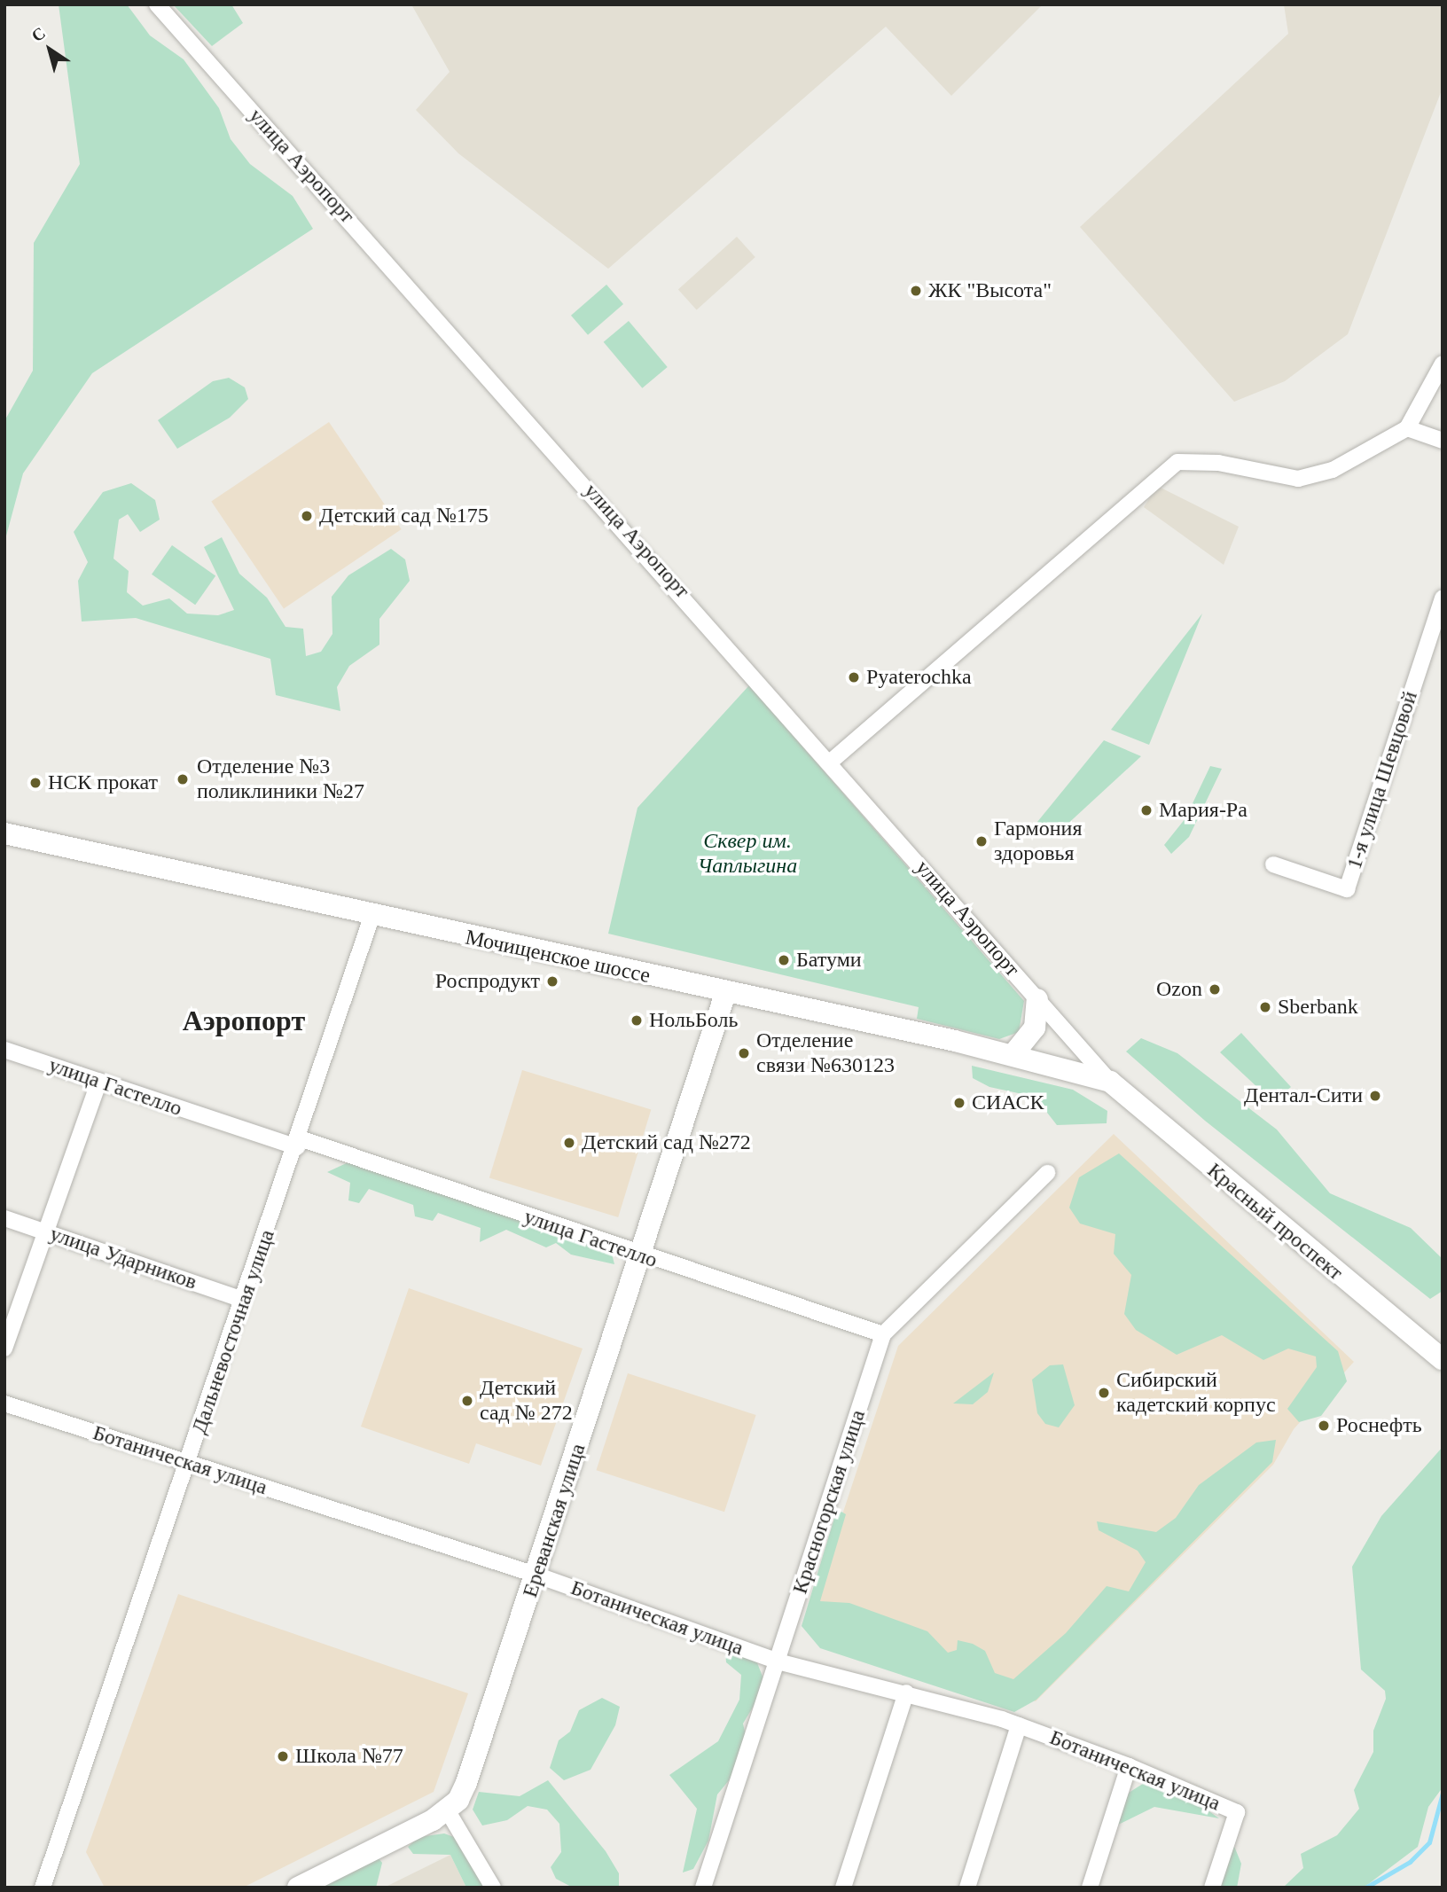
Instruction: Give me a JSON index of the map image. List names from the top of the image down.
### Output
{
  "streets": {
    "main road": ["Мочищенское шоссе", "Красный проспект", "Ереванская улица"],
    "street": [
      "улица Аэропорт",
      "1-я улица Шевцовой",
      "улица Гастелло",
      "улица Ударников",
      "Дальневосточная улица",
      "Ботаническая улица",
      "Красногорская улица"
    ]
  },
  "crossings": [
    ["улица Аэропорт", "Мочищенское шоссе"],
    ["улица Аэропорт", "Красный проспект"],
    ["Мочищенское шоссе", "Красный проспект"],
    ["Мочищенское шоссе", "Дальневосточная улица"],
    ["Мочищенское шоссе", "Ереванская улица"],
    ["улица Гастелло", "Дальневосточная улица"],
    ["улица Гастелло", "Красногорская улица"],
    ["улица Гастелло", "Ереванская улица"],
    ["улица Ударников", "Дальневосточная улица"],
    ["Дальневосточная улица", "Ботаническая улица"],
    ["Ботаническая улица", "Красногорская улица"],
    ["Ботаническая улица", "Ереванская улица"]
  ],
  "districts": ["Аэропорт"],
  "parks": ["Сквер им. Чаплыгина"],
  "places": [
    "ЖК \"Высота\"",
    "Детский сад №175",
    "Pyaterochka",
    "Отделение №3 поликлиники №27",
    "НСК прокат",
    "Мария-Ра",
    "Гармония здоровья",
    "Батуми",
    "Роспродукт",
    "Ozon",
    "Sberbank",
    "НольБоль",
    "Отделение связи №630123",
    "Дентал-Сити",
    "СИАСК",
    "Детский сад №272",
    "Сибирский кадетский корпус",
    "Детский сад № 272",
    "Роснефть",
    "Школа №77"
  ],
  "north": "top left"
}
